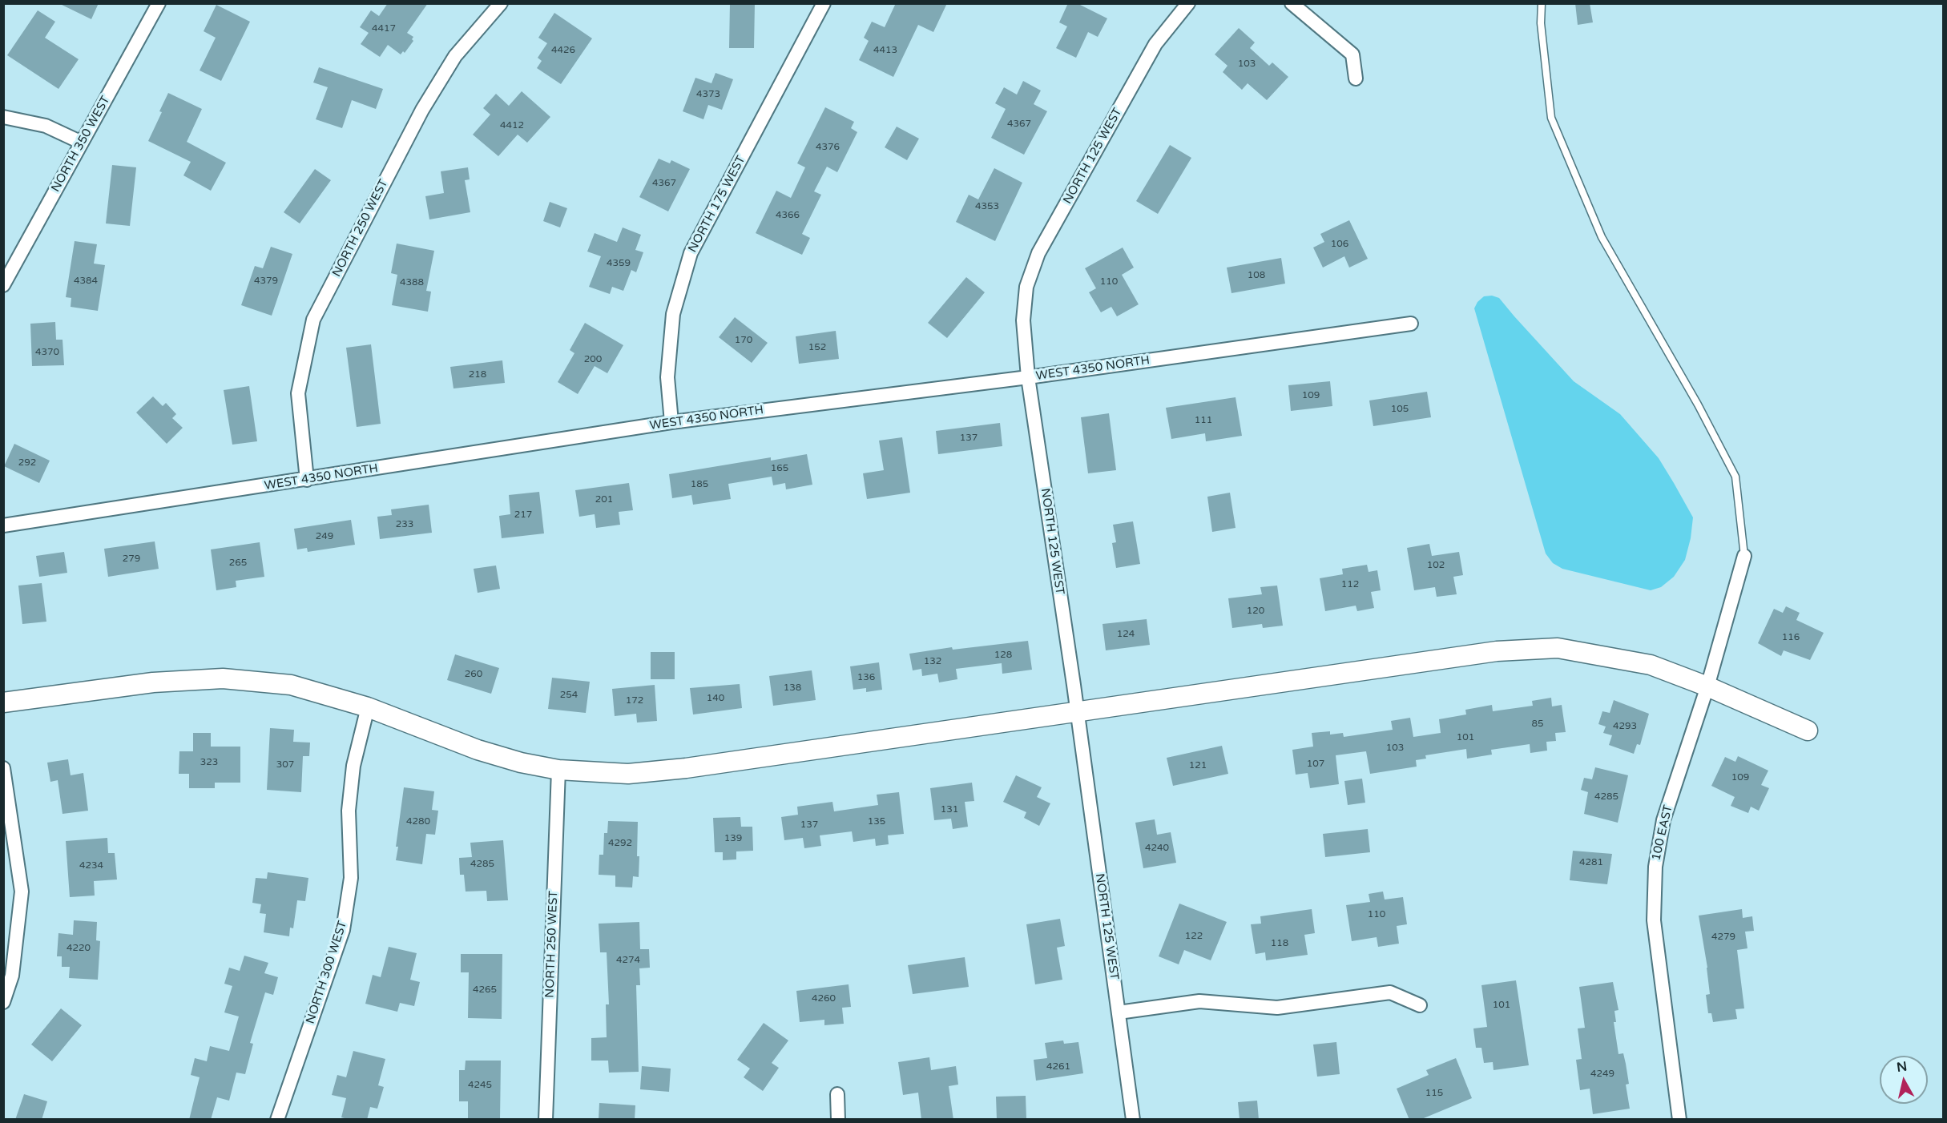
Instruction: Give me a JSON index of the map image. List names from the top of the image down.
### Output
{
  "streets": {
    "street": [
      "NORTH 350 WEST",
      "NORTH 125 WEST",
      "NORTH 175 WEST",
      "NORTH 250 WEST",
      "WEST 4350 NORTH",
      "100 EAST",
      "NORTH 300 WEST"
    ]
  },
  "crossings": [
    ["NORTH 125 WEST", "WEST 4350 NORTH"],
    ["NORTH 175 WEST", "WEST 4350 NORTH"],
    ["NORTH 250 WEST", "WEST 4350 NORTH"]
  ],
  "house_numbers": [
    "4417",
    "4426",
    "4413",
    "103",
    "4373",
    "4367",
    "4412",
    "4376",
    "4367",
    "4353",
    "4366",
    "106",
    "4359",
    "108",
    "4384",
    "4379",
    "110",
    "4388",
    "170",
    "152",
    "4370",
    "200",
    "218",
    "109",
    "105",
    "111",
    "137",
    "292",
    "165",
    "185",
    "201",
    "217",
    "233",
    "249",
    "279",
    "265",
    "102",
    "112",
    "120",
    "124",
    "116",
    "128",
    "132",
    "260",
    "136",
    "138",
    "254",
    "140",
    "172",
    "85",
    "4293",
    "101",
    "103",
    "323",
    "107",
    "307",
    "121",
    "109",
    "4285",
    "131",
    "4280",
    "135",
    "137",
    "139",
    "4292",
    "4240",
    "4281",
    "4285",
    "4234",
    "110",
    "122",
    "4279",
    "118",
    "4220",
    "4274",
    "4265",
    "4260",
    "101",
    "4261",
    "4249",
    "4245",
    "115"
  ],
  "north": "top"
}
